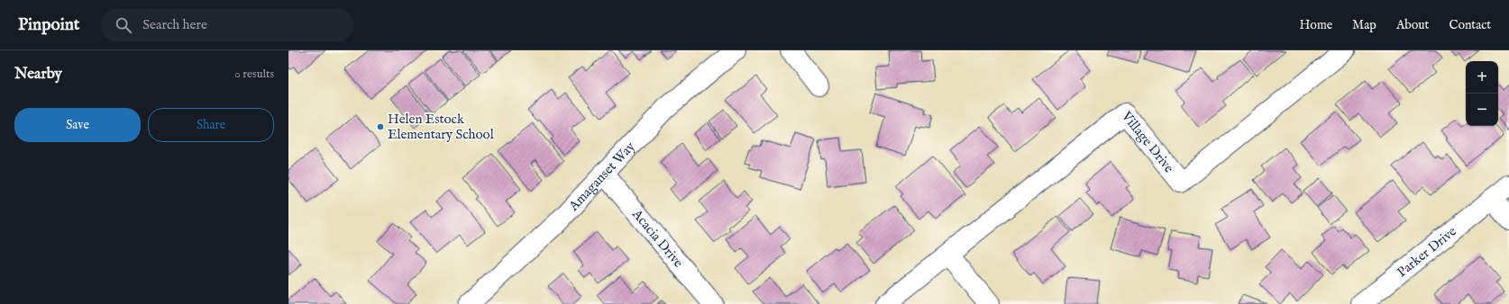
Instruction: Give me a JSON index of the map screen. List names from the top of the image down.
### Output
{
  "streets": {
    "street": [
      "Village Drive",
      "Amaganset Way",
      "Acacia Drive",
      "Parker Drive"
    ]
  },
  "crossings": [
    ["Amaganset Way", "Acacia Drive"]
  ],
  "places": ["Helen Estock Elementary School"],
  "page": {
    "header": "Pinpoint",
    "search": "Search here",
    "nav": [
      "Home",
      "Map",
      "About",
      "Contact"
    ],
    "heading": ["Nearby", "0 results"],
    "map_buttons": ["+", "−"],
    "buttons": ["Save", "Share"]
  }
}
